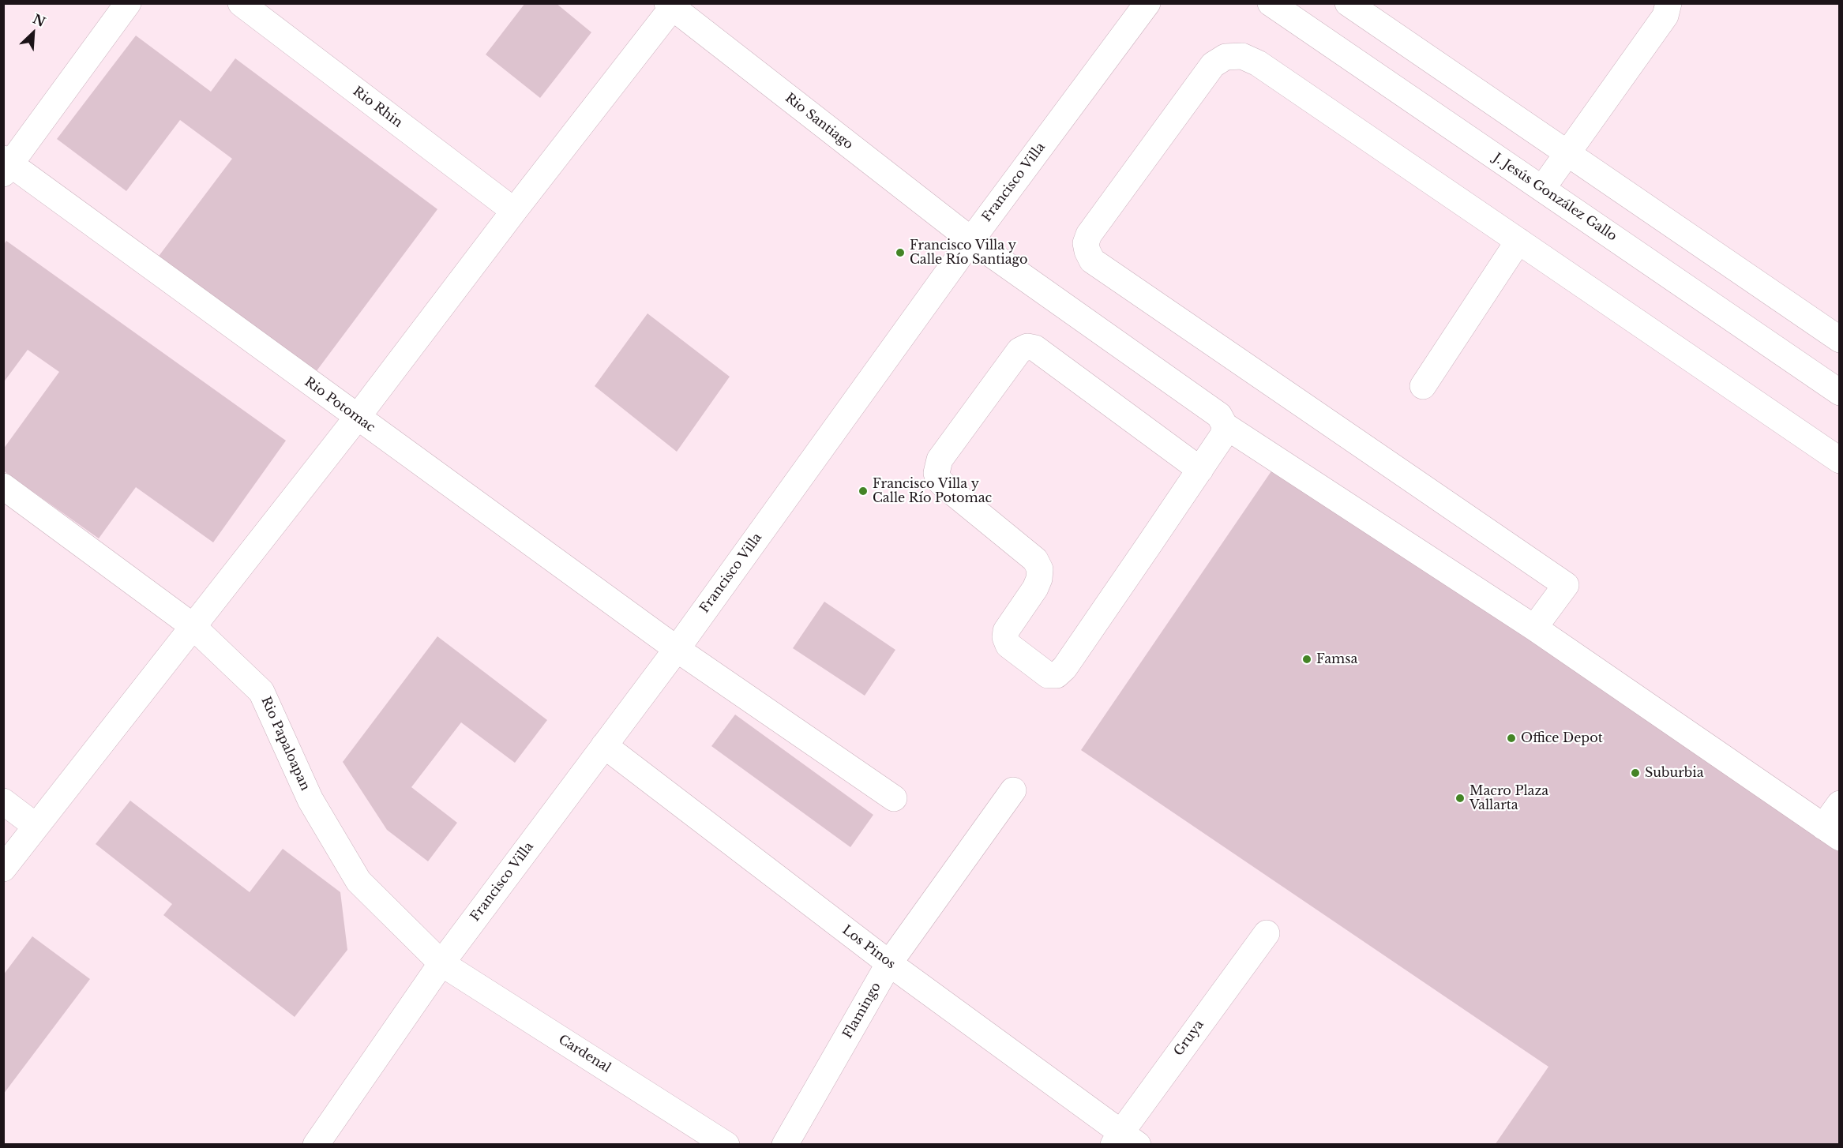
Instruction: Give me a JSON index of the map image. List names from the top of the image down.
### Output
{
  "streets": {
    "street": [
      "Rio Rhin",
      "Rio Santiago",
      "Francisco Villa",
      "J. Jesús González Gallo",
      "Rio Potomac",
      "Rio Papaloapan",
      "Los Pinos",
      "Flamingo",
      "Gruya",
      "Cardenal"
    ]
  },
  "crossings": [
    ["Rio Santiago", "Francisco Villa"],
    ["Francisco Villa", "Rio Potomac"],
    ["Francisco Villa", "Rio Papaloapan"],
    ["Francisco Villa", "Los Pinos"],
    ["Francisco Villa", "Cardenal"],
    ["Rio Papaloapan", "Cardenal"],
    ["Los Pinos", "Flamingo"],
    ["Los Pinos", "Gruya"]
  ],
  "places": [
    "Francisco Villa y Calle Río Santiago",
    "Francisco Villa y Calle Río Potomac",
    "Famsa",
    "Office Depot",
    "Suburbia",
    "Macro Plaza Vallarta"
  ],
  "north": "top right"
}
